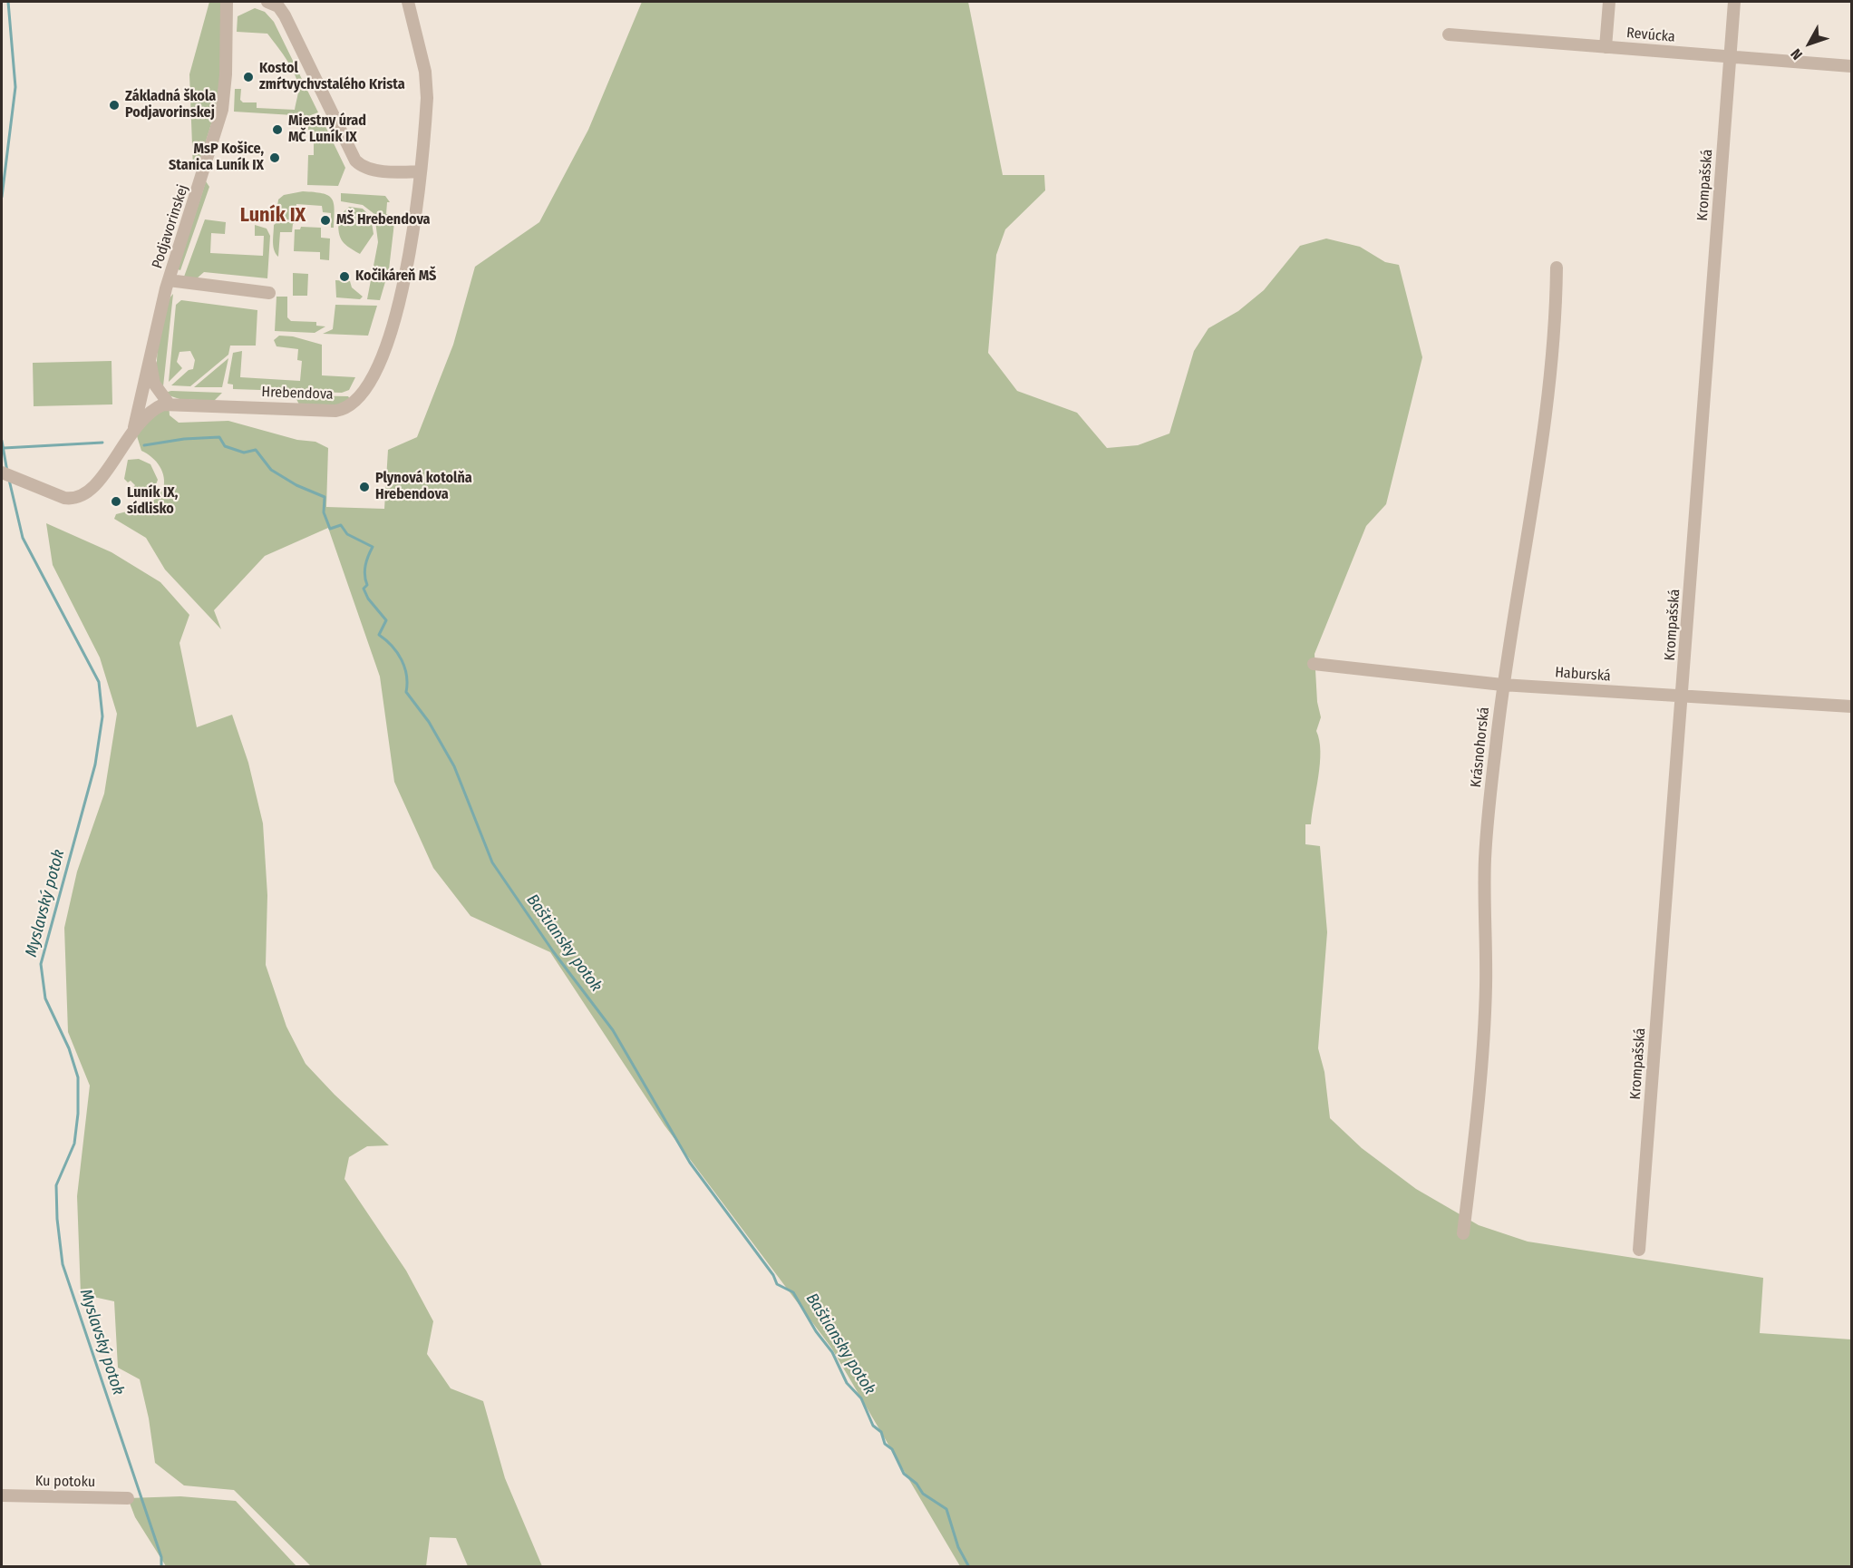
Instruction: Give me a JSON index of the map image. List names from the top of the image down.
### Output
{
  "streets": {
    "street": [
      "Revúcka",
      "Krompašská",
      "Podjavorinskej",
      "Hrebendova",
      "Haburská",
      "Krásnohorská",
      "Ku potoku"
    ]
  },
  "crossings": [
    ["Revúcka", "Krompašská"],
    ["Krompašská", "Haburská"],
    ["Haburská", "Krásnohorská"]
  ],
  "districts": ["Luník IX"],
  "water": ["Myslavský potok", "Baštiansky potok"],
  "places": [
    "Kostol zmŕtvychvstalého Krista",
    "Základná škola Podjavorinskej",
    "Miestny úrad MČ Luník IX",
    "MsP Košice, Stanica Luník IX",
    "MŠ Hrebendova",
    "Kočikáreň MŠ",
    "Plynová kotolňa Hrebendova",
    "Luník IX, sídlisko"
  ],
  "north": "bottom left"
}
